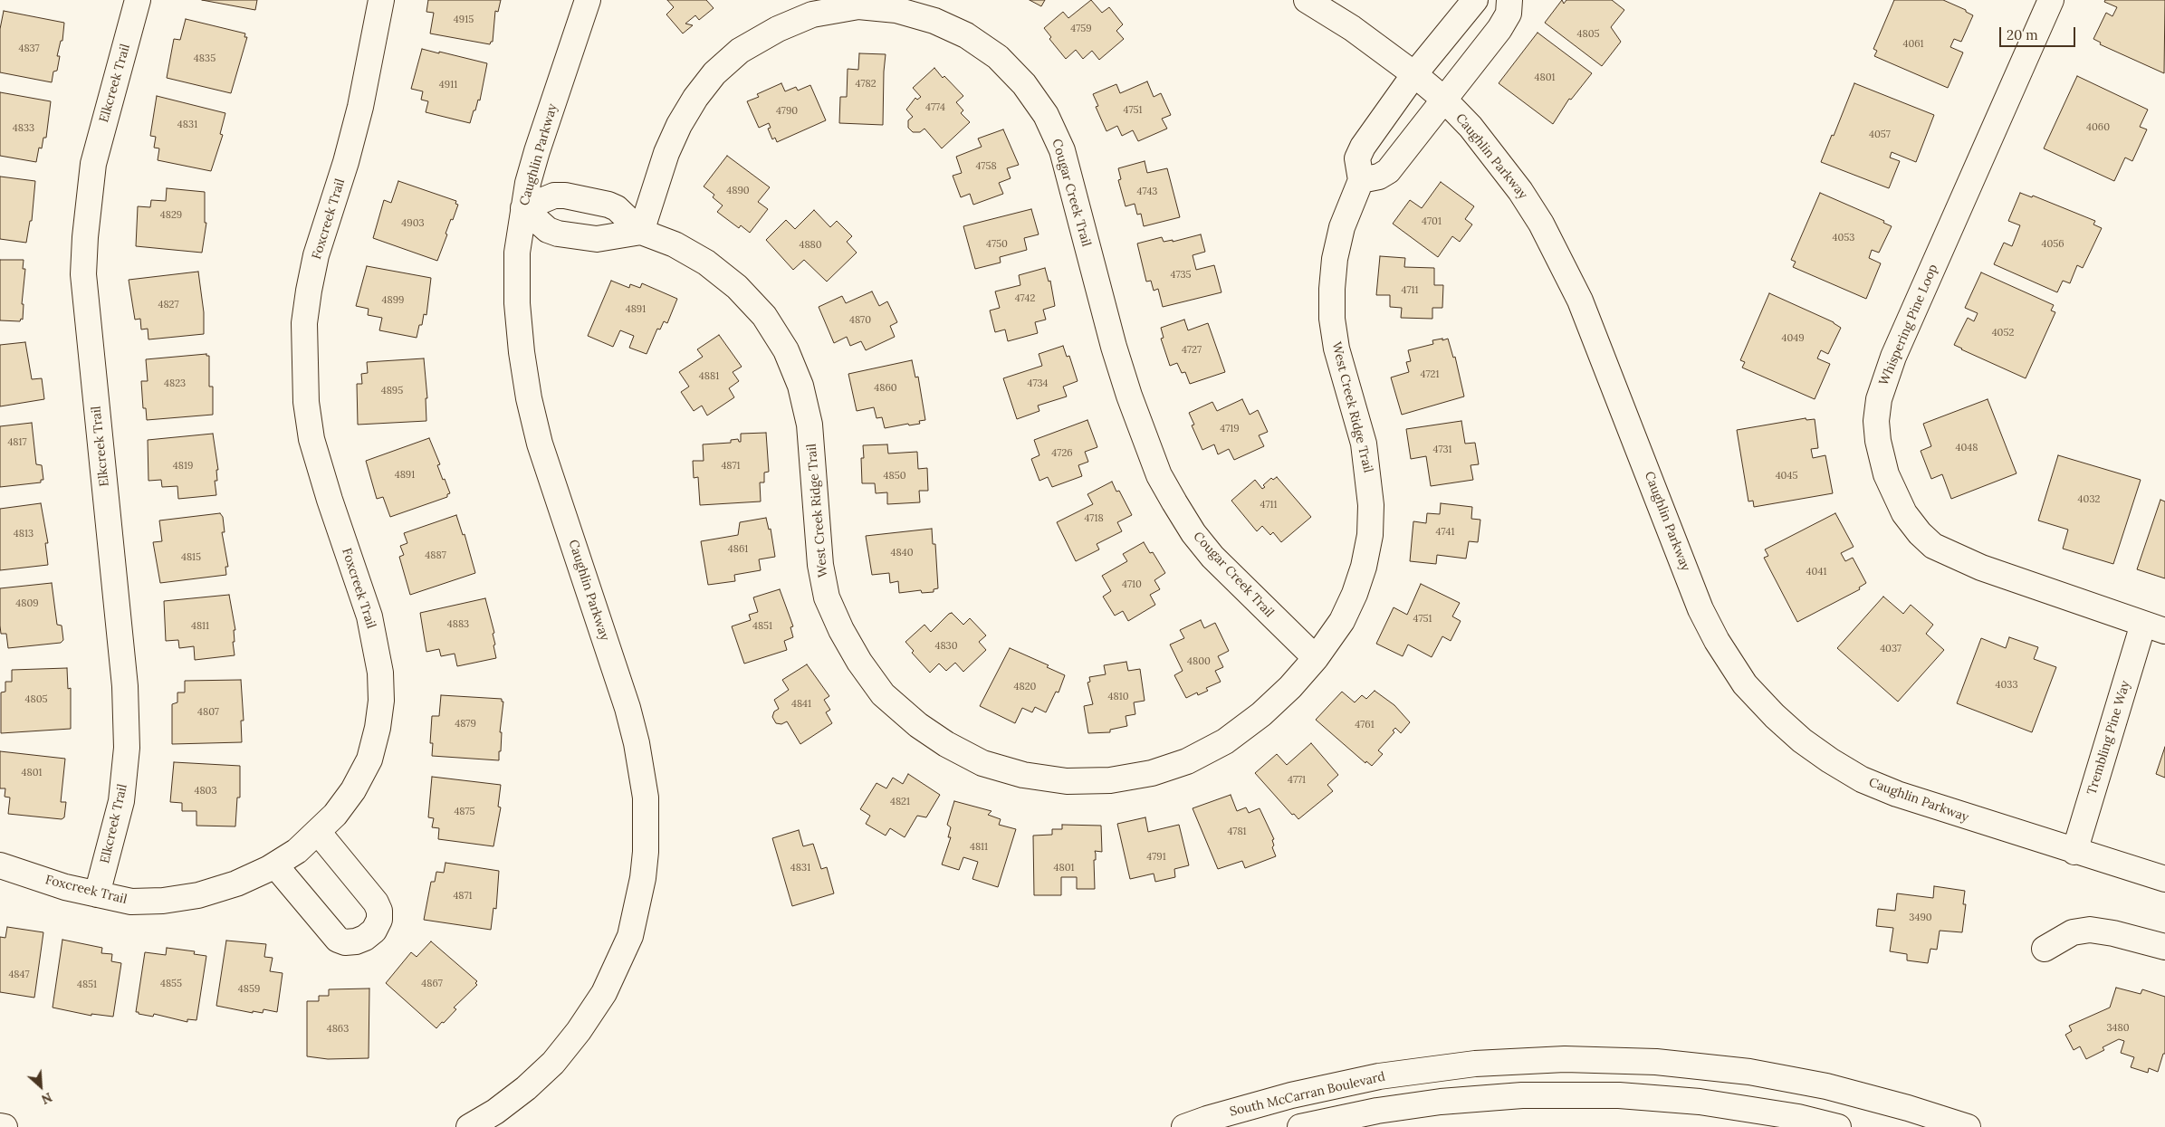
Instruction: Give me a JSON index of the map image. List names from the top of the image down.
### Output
{
  "streets": {
    "street": [
      "Elkcreek Trail",
      "Caughlin Parkway",
      "Cougar Creek Trail",
      "Foxcreek Trail",
      "Whispering Pine Loop",
      "West Creek Ridge Trail",
      "Trembling Pine Way",
      "South McCarran Boulevard"
    ]
  },
  "crossings": [
    ["Elkcreek Trail", "Foxcreek Trail"],
    ["Caughlin Parkway", "West Creek Ridge Trail"],
    ["Caughlin Parkway", "Trembling Pine Way"],
    ["Cougar Creek Trail", "West Creek Ridge Trail"],
    ["Whispering Pine Loop", "Trembling Pine Way"]
  ],
  "house_numbers": [
    "4915",
    "4759",
    "4805",
    "4061",
    "4837",
    "4835",
    "4801",
    "4782",
    "4911",
    "4774",
    "4751",
    "4790",
    "4831",
    "4060",
    "4833",
    "4057",
    "4758",
    "4890",
    "4743",
    "4829",
    "4701",
    "4903",
    "4053",
    "4750",
    "4056",
    "4880",
    "4735",
    "4711",
    "4742",
    "4899",
    "4827",
    "4891",
    "4870",
    "4052",
    "4049",
    "4727",
    "4721",
    "4881",
    "4823",
    "4734",
    "4860",
    "4895",
    "4719",
    "4817",
    "4048",
    "4731",
    "4726",
    "4819",
    "4871",
    "4891",
    "4850",
    "4045",
    "4032",
    "4711",
    "4718",
    "4741",
    "4813",
    "4861",
    "4840",
    "4887",
    "4815",
    "4041",
    "4710",
    "4809",
    "4751",
    "4883",
    "4811",
    "4851",
    "4830",
    "4037",
    "4800",
    "4033",
    "4820",
    "4810",
    "4805",
    "4841",
    "4807",
    "4879",
    "4761",
    "4801",
    "4771",
    "4803",
    "4821",
    "4875",
    "4781",
    "4811",
    "4791",
    "4831",
    "4801",
    "4871",
    "3490",
    "4847",
    "4855",
    "4867",
    "4851",
    "4859",
    "3480",
    "4863"
  ],
  "scale_bar": "20 m",
  "north": "bottom right"
}
